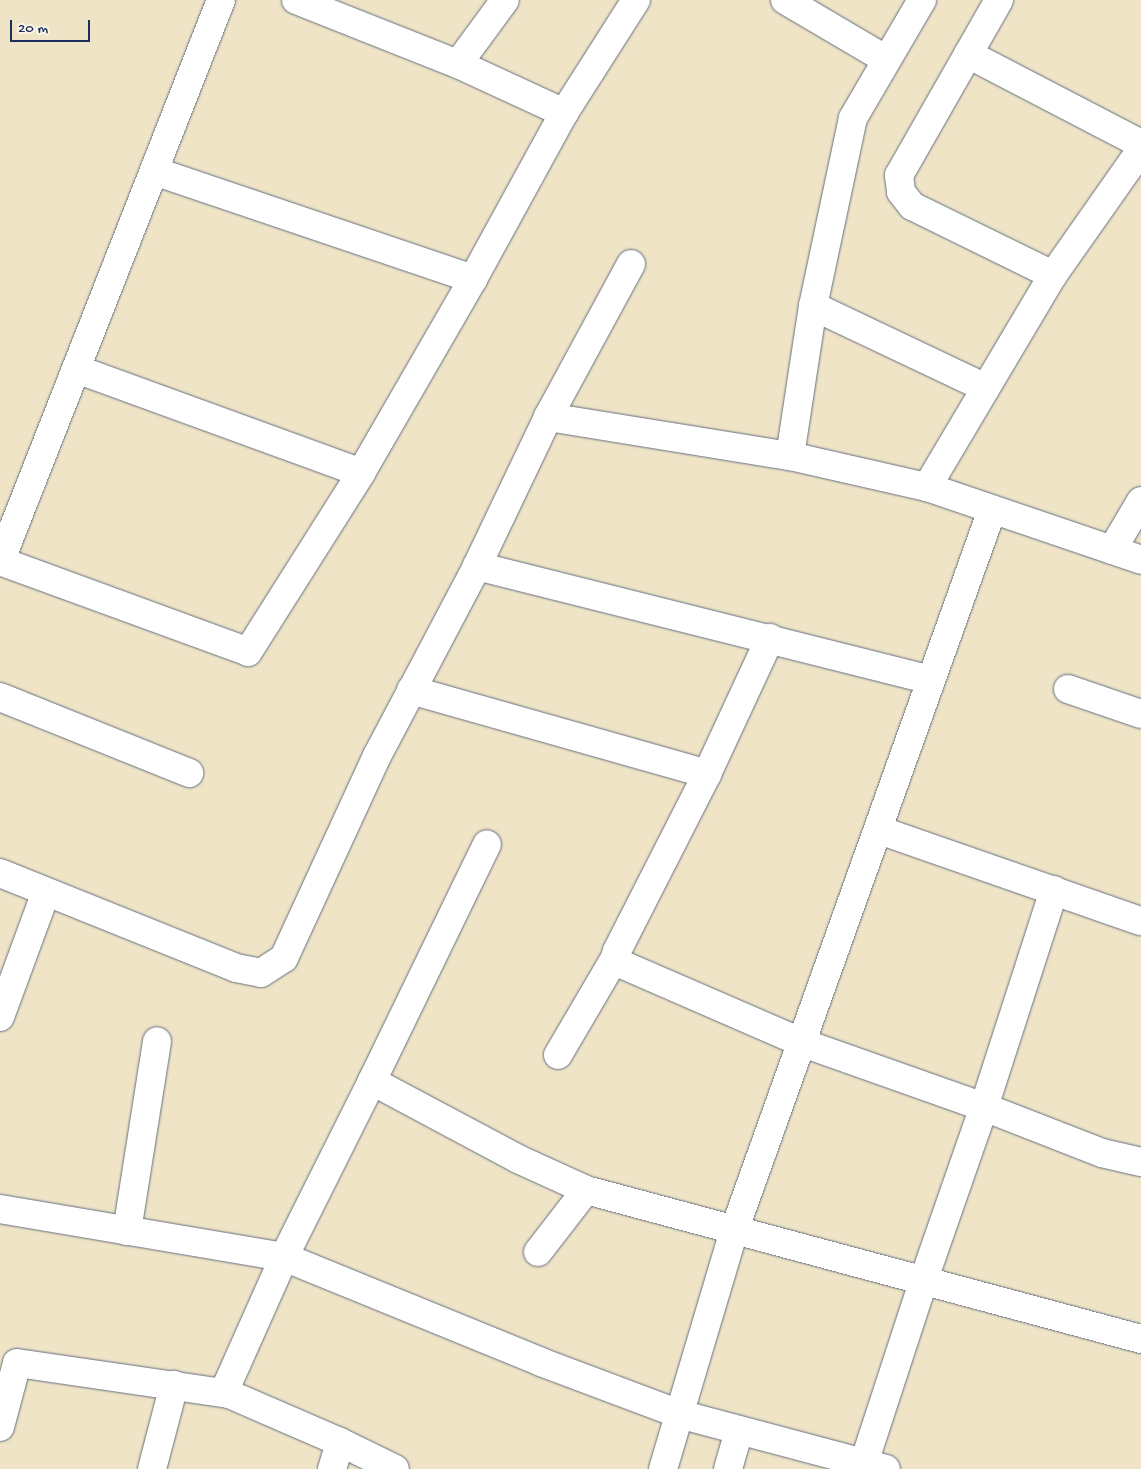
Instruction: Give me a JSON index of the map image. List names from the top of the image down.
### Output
{
  "scale_bar": "20 m"
}
